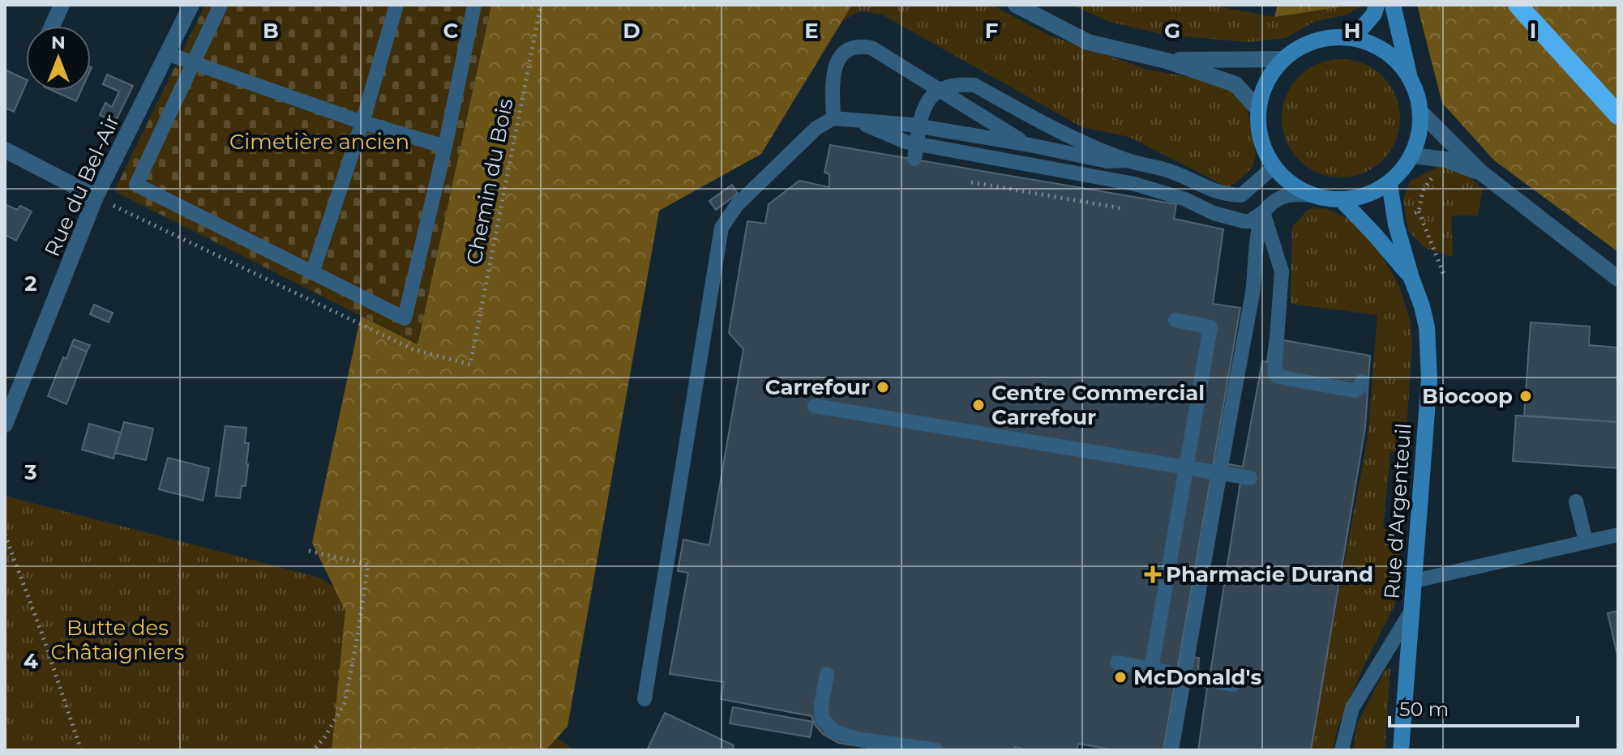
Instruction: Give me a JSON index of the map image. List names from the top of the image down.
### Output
{
  "streets": {
    "street": ["Rue du Bel-Air", "Rue d'Argenteuil"],
    "path": ["Chemin du Bois"]
  },
  "crossings": [
    ["Chemin du Bois", "Rue du Bel-Air"]
  ],
  "parks": ["Cimetière ancien", "Butte des Châtaigniers"],
  "places": {
    "other": [
      "Carrefour",
      "Biocoop",
      "Centre Commercial Carrefour",
      "McDonald's"
    ],
    "health": ["Pharmacie Durand"]
  },
  "scale_bar": "50 m",
  "north": "top",
  "grid": {
    "columns": [
      "B",
      "C",
      "D",
      "E",
      "F",
      "G",
      "H",
      "I"
    ],
    "rows": ["2", "3", "4"]
  }
}
